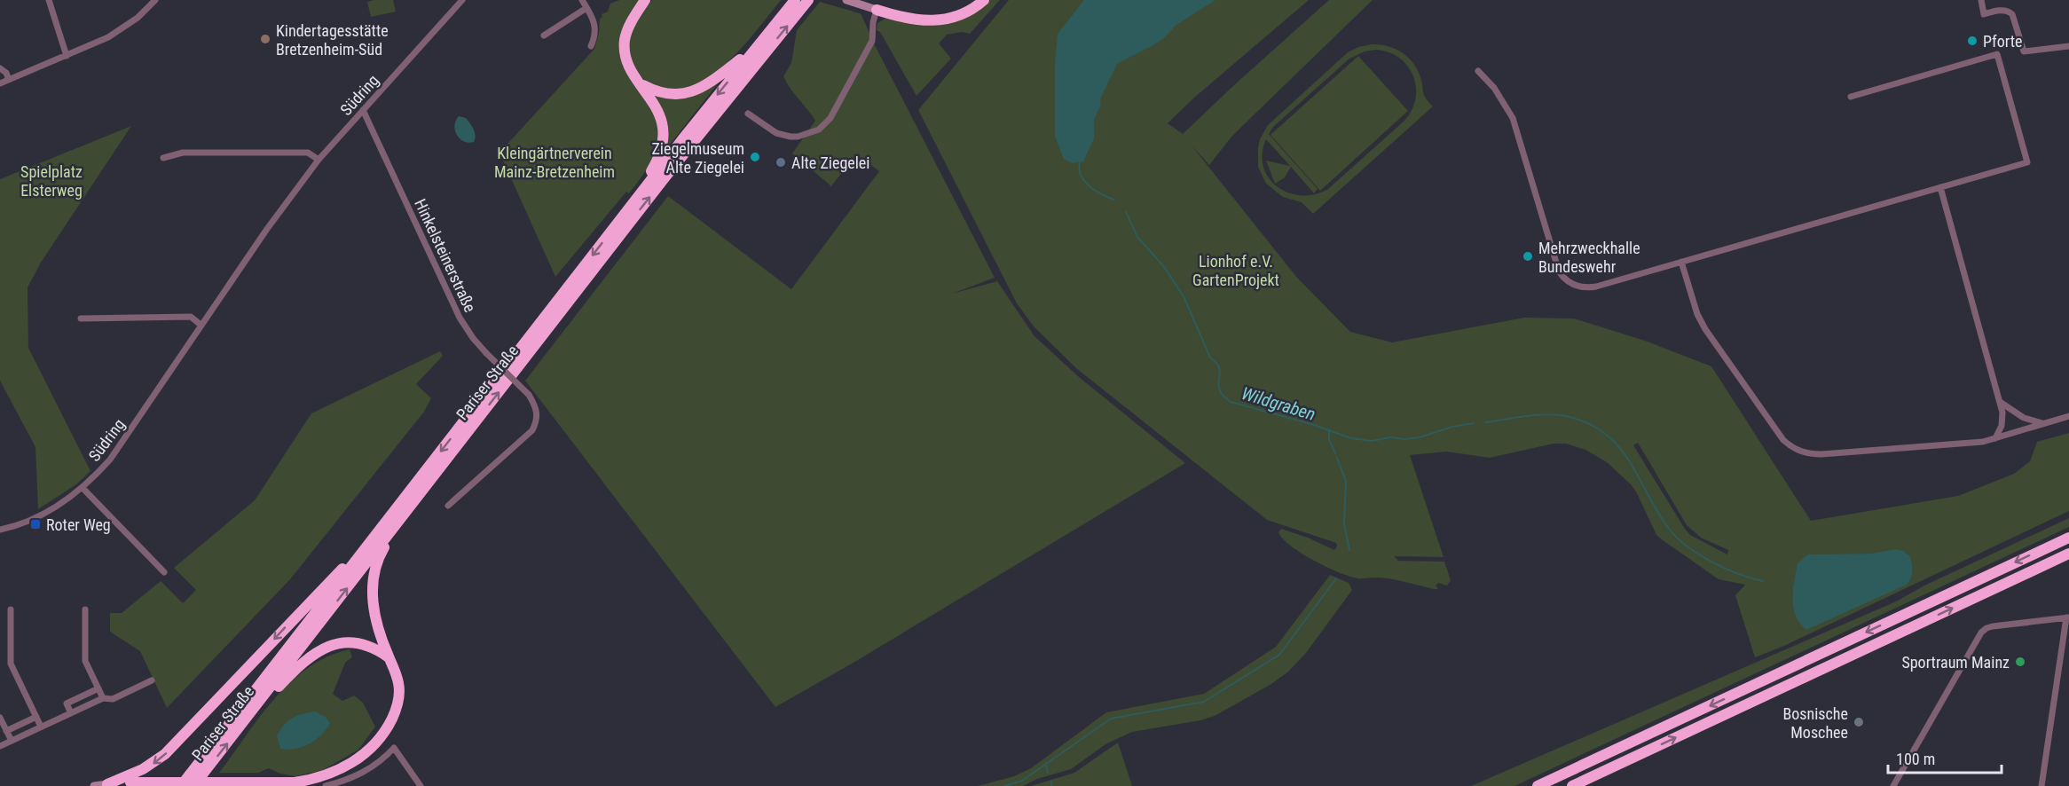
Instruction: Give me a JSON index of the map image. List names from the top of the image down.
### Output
{
  "streets": {
    "highway": ["Pariser Straße"],
    "street": ["Südring", "Hinkelsteinerstraße"]
  },
  "crossings": [
    ["Südring", "Hinkelsteinerstraße"]
  ],
  "water": ["Wildgraben"],
  "parks": ["Kleingärtnerverein Mainz-Bretzenheim", "Spielplatz Elsterweg", "Lionhof e.V. GartenProjekt"],
  "places": {
    "other": [
      "Kindertagesstätte Bretzenheim-Süd",
      "Pforte",
      "Ziegelmuseum Alte Ziegelei",
      "Alte Ziegelei",
      "Mehrzweckhalle Bundeswehr",
      "Sportraum Mainz",
      "Bosnische Moschee"
    ],
    "transit": ["Roter Weg"]
  },
  "scale_bar": "100 m"
}
